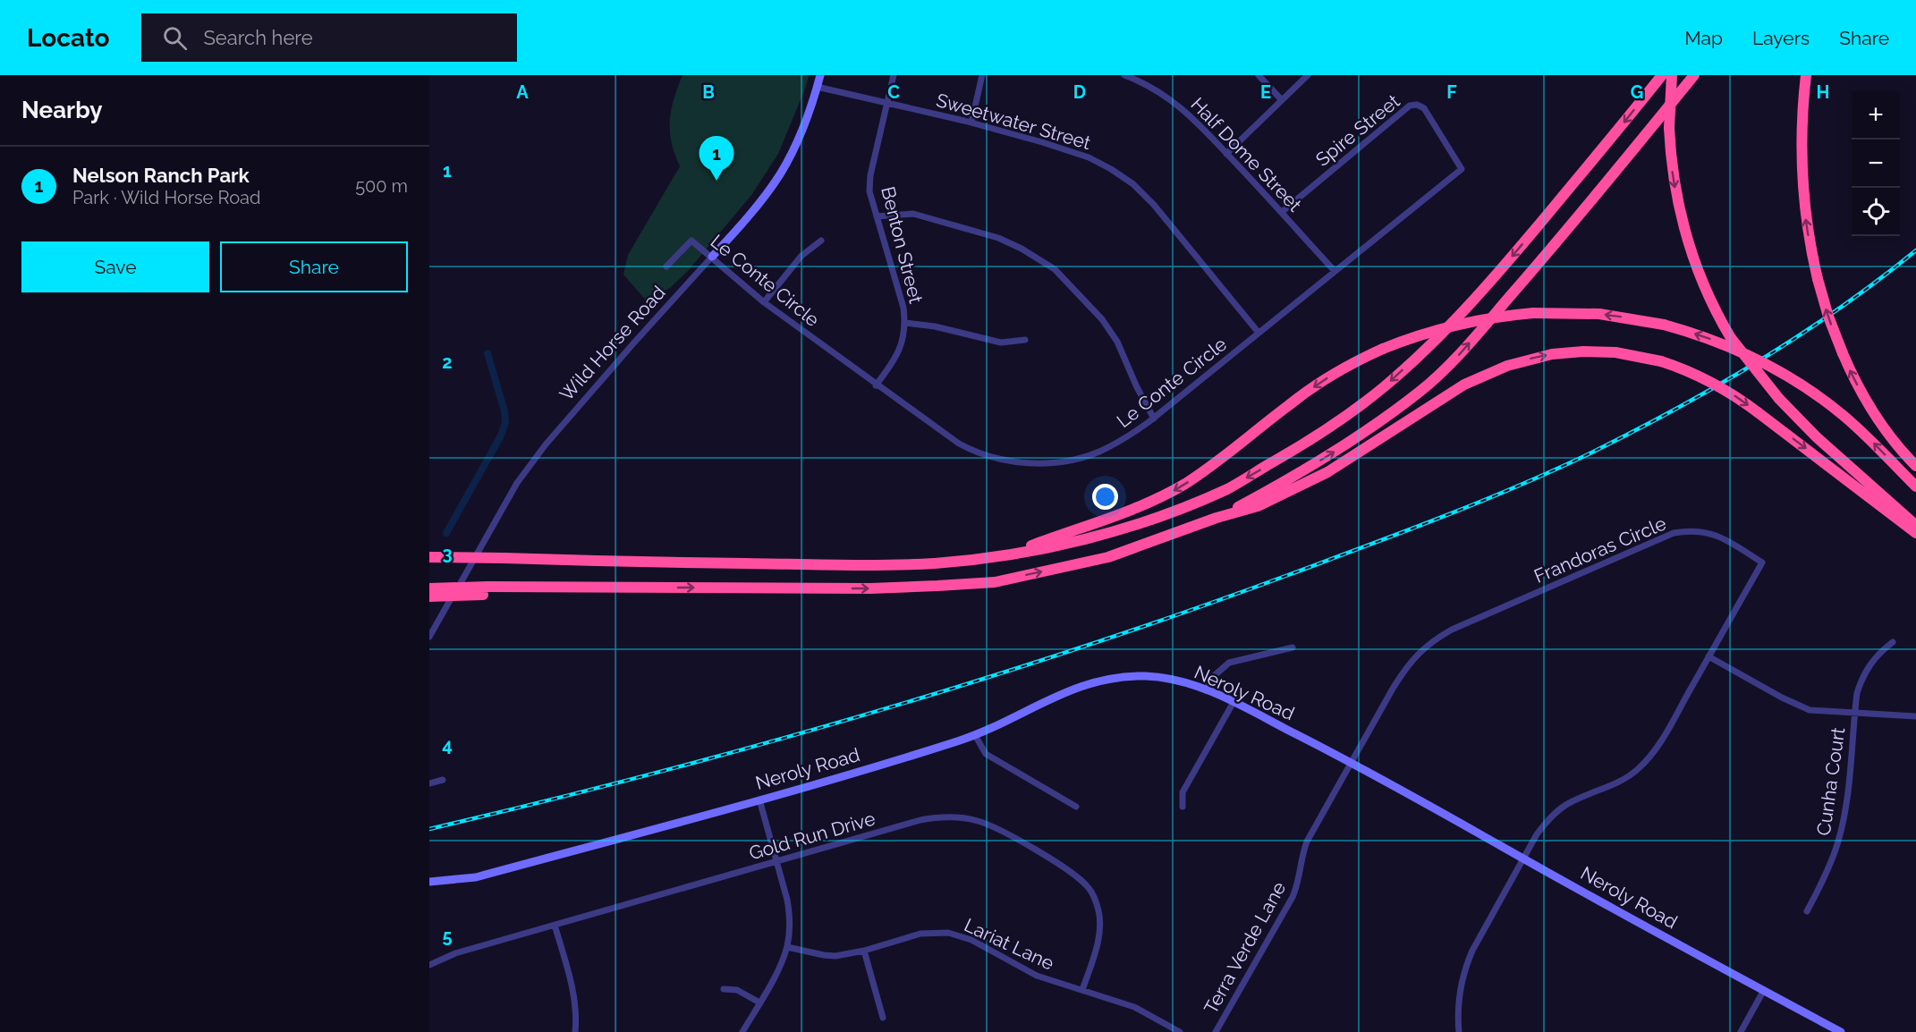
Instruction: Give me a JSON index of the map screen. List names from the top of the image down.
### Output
{
  "streets": {
    "street": [
      "Sweetwater Street",
      "Spire Street",
      "Half Dome Street",
      "Benton Street",
      "Le Conte Circle",
      "Wild Horse Road",
      "Frandoras Circle",
      "Neroly Road",
      "Cunha Court",
      "Gold Run Drive",
      "Lariat Lane",
      "Terra Verde Lane"
    ]
  },
  "crossings": [
    ["Sweetwater Street", "Benton Street"],
    ["Sweetwater Street", "Le Conte Circle"],
    ["Sweetwater Street", "Wild Horse Road"],
    ["Spire Street", "Half Dome Street"],
    ["Spire Street", "Le Conte Circle"],
    ["Half Dome Street", "Le Conte Circle"],
    ["Benton Street", "Le Conte Circle"],
    ["Le Conte Circle", "Wild Horse Road"],
    ["Frandoras Circle", "Neroly Road"],
    ["Frandoras Circle", "Terra Verde Lane"],
    ["Neroly Road", "Terra Verde Lane"],
    ["Gold Run Drive", "Lariat Lane"]
  ],
  "page": {
    "header": "Locato",
    "search": "Search here",
    "nav": ["Map", "Layers", "Share"],
    "heading": "Nearby",
    "map_buttons": ["+", "−"],
    "pins": "1",
    "list": [
      {
        "mark": "1",
        "name": "Nelson Ranch Park",
        "note": "Park · Wild Horse Road",
        "value": "500 m"
      }
    ],
    "buttons": ["Save", "Share"]
  },
  "grid": {
    "columns": [
      "A",
      "B",
      "C",
      "D",
      "E",
      "F",
      "G",
      "H"
    ],
    "rows": [
      "1",
      "2",
      "3",
      "4",
      "5"
    ]
  }
}
